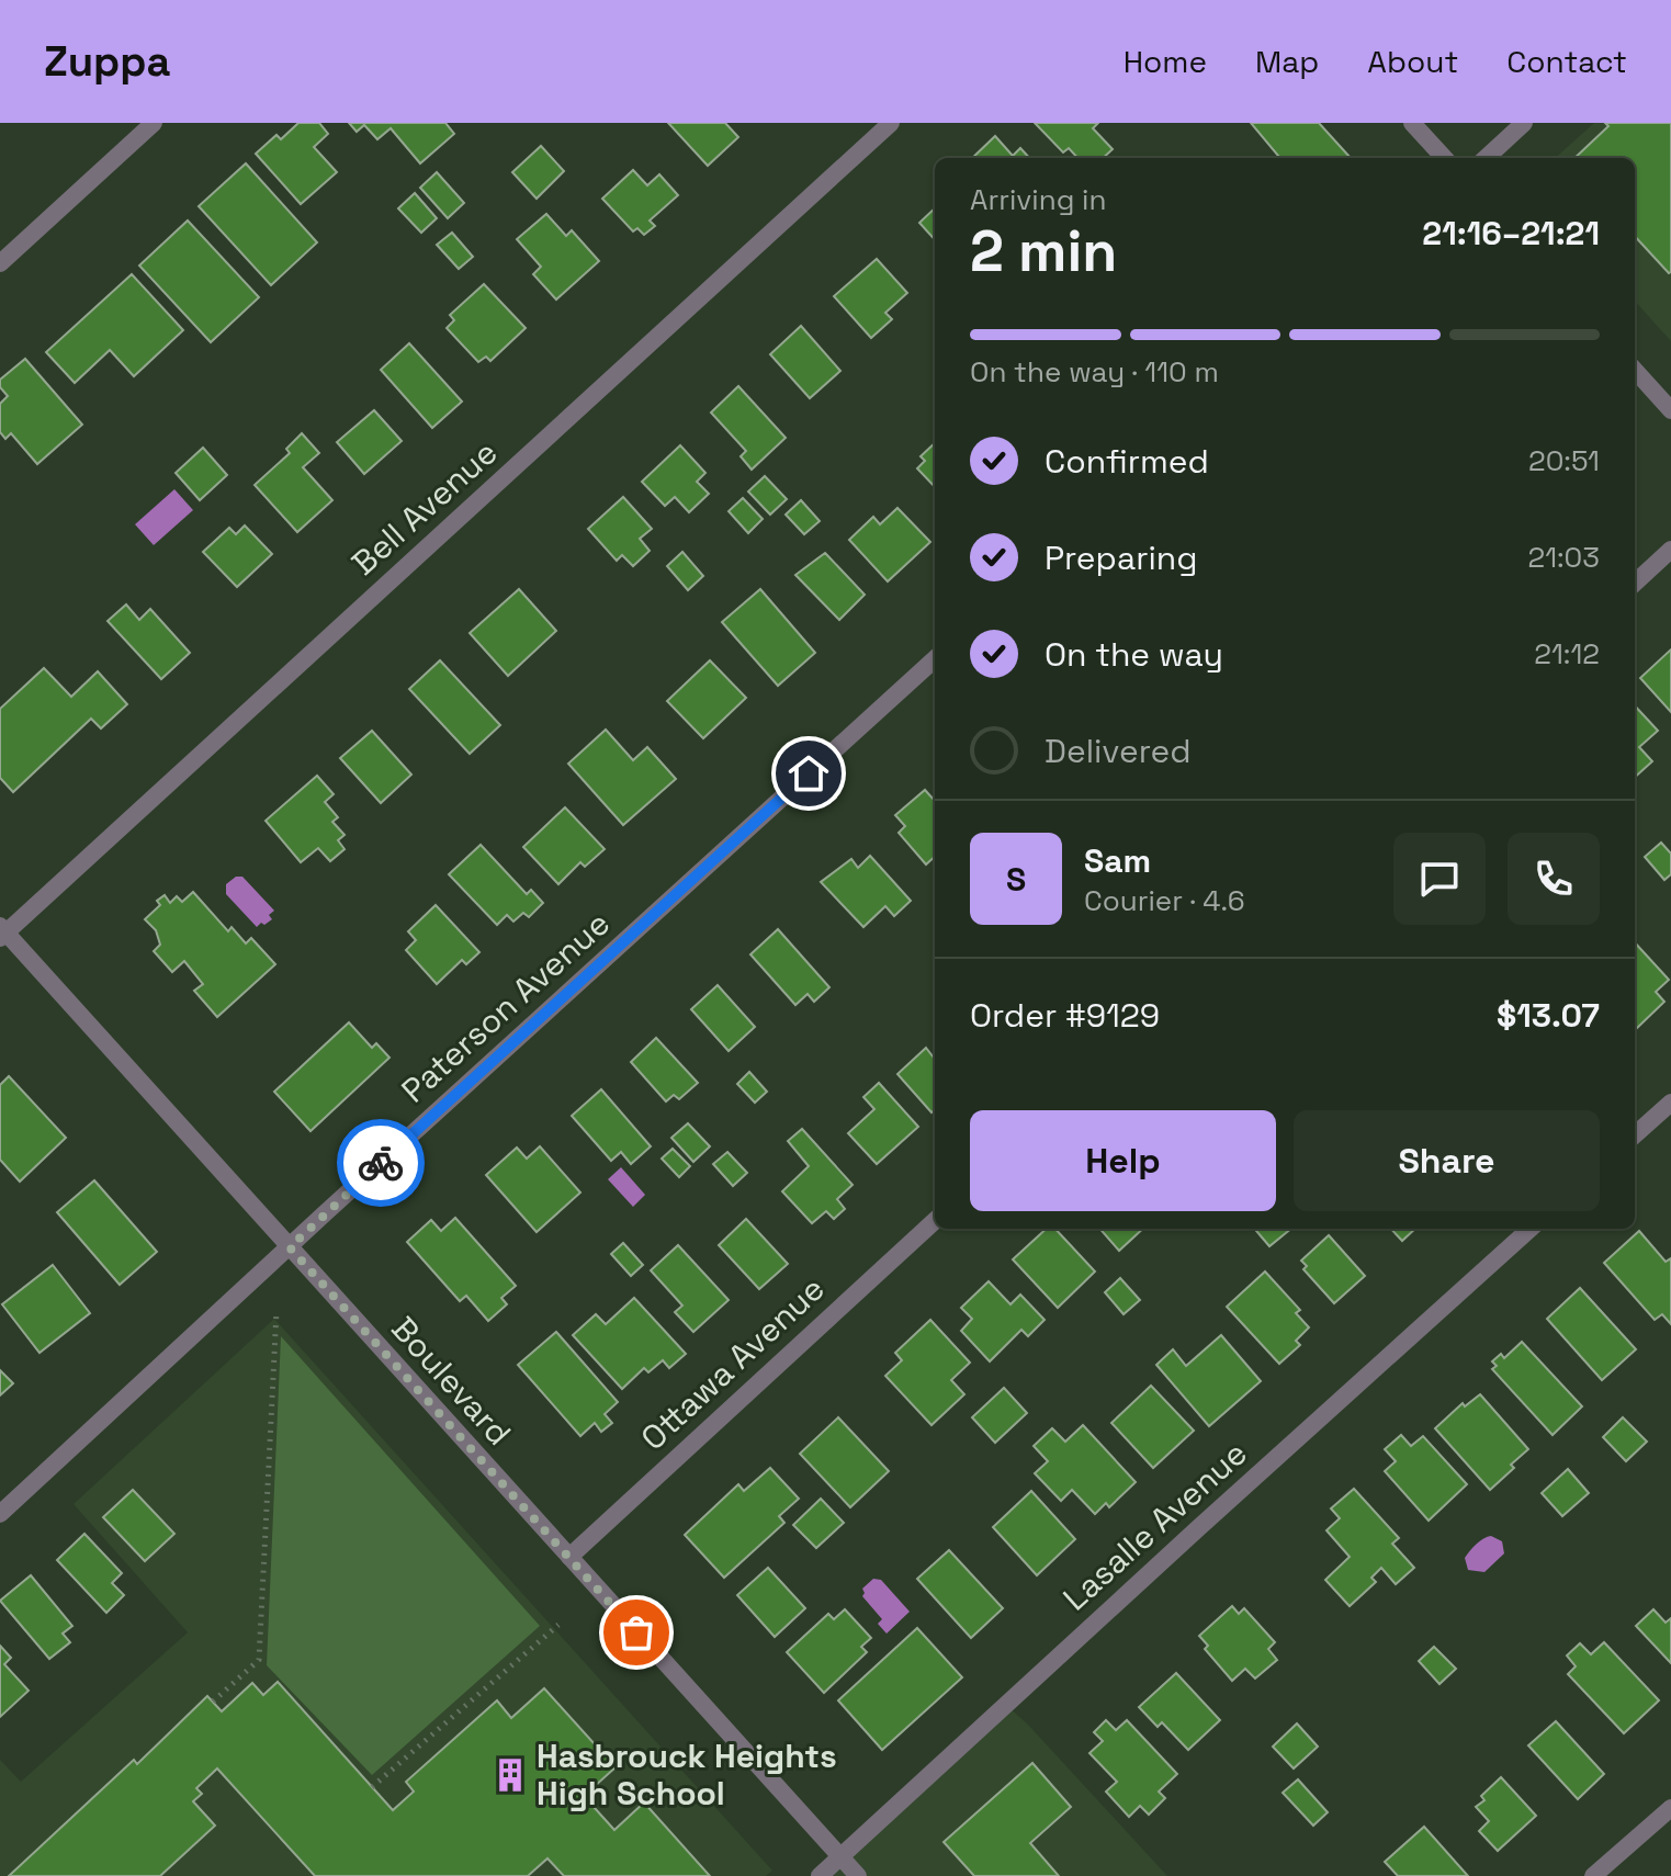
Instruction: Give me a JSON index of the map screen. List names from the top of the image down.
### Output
{
  "streets": {
    "street": [
      "Bell Avenue",
      "Paterson Avenue",
      "Ottawa Avenue",
      "Boulevard",
      "Lasalle Avenue"
    ]
  },
  "crossings": [
    ["Bell Avenue", "Boulevard"],
    ["Paterson Avenue", "Boulevard"],
    ["Ottawa Avenue", "Boulevard"],
    ["Boulevard", "Lasalle Avenue"]
  ],
  "places": {
    "building": ["Hasbrouck Heights High School"]
  },
  "page": {
    "header": "Zuppa",
    "nav": [
      "Home",
      "Map",
      "About",
      "Contact"
    ],
    "heading": ["2 min", "Arriving in", "21:16–21:21"],
    "panel": [
      "Sam",
      "Courier · 4.6",
      "Order #9129",
      "$13.07"
    ],
    "bar": "On the way · 110 m",
    "list": [
      ["Confirmed", "20:51"],
      ["Preparing", "21:03"],
      ["On the way", "21:12"],
      "Delivered"
    ],
    "round": "S",
    "buttons": ["Help", "Share"]
  }
}
